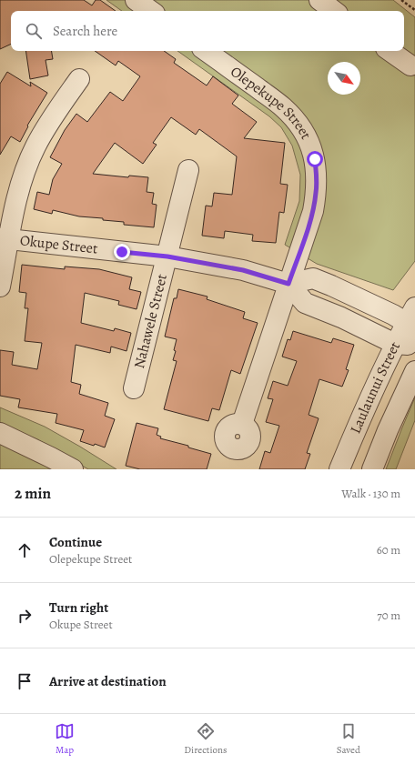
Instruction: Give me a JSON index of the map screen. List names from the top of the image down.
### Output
{
  "streets": {
    "street": [
      "Olepekupe Street",
      "Okupe Street",
      "Nahawele Street",
      "Laulaunui Street"
    ]
  },
  "crossings": [
    ["Olepekupe Street", "Okupe Street"],
    ["Okupe Street", "Nahawele Street"],
    ["Okupe Street", "Laulaunui Street"]
  ],
  "north": "bottom right",
  "page": {
    "search": "Search here",
    "heading": ["2 min", "Walk · 130 m"],
    "list": [
      ["Continue", "Olepekupe Street", "60 m"],
      ["Turn right", "Okupe Street", "70 m"],
      "Arrive at destination"
    ],
    "nav": ["Map", "Directions", "Saved"]
  }
}
